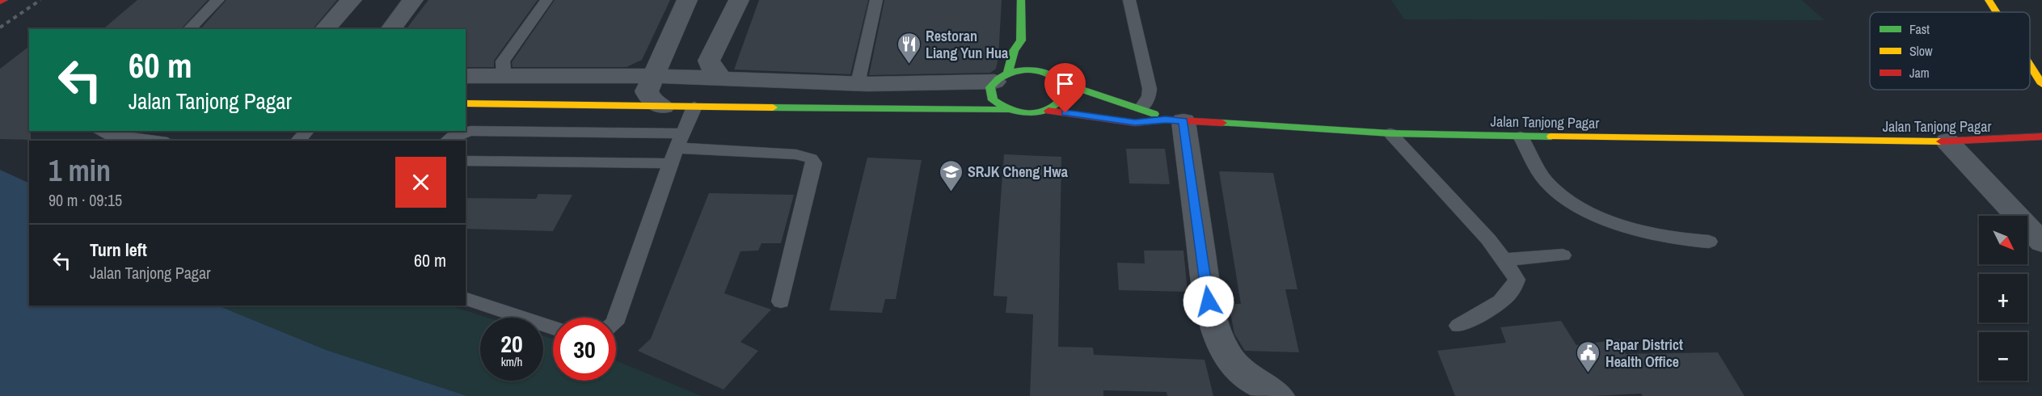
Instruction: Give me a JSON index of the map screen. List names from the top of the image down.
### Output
{
  "streets": {
    "main road": ["Jalan Tanjong Pagar"]
  },
  "places": {
    "restaurant": ["Restoran Liang Yun Hua"],
    "school or university": ["SRJK Cheng Hwa"],
    "public building": ["Papar District Health Office"]
  },
  "legend": ["Fast", "Slow", "Jam"],
  "north": "bottom right",
  "page": {
    "turn": ["60 m", "Jalan Tanjong Pagar"],
    "heading": ["1 min", "90 m · 09:15"],
    "map_buttons": ["+", "−"],
    "list": [
      {
        "name": "Turn left",
        "note": "Jalan Tanjong Pagar",
        "value": "60 m"
      }
    ],
    "speed": "20 km/h",
    "limit": "30"
  }
}
